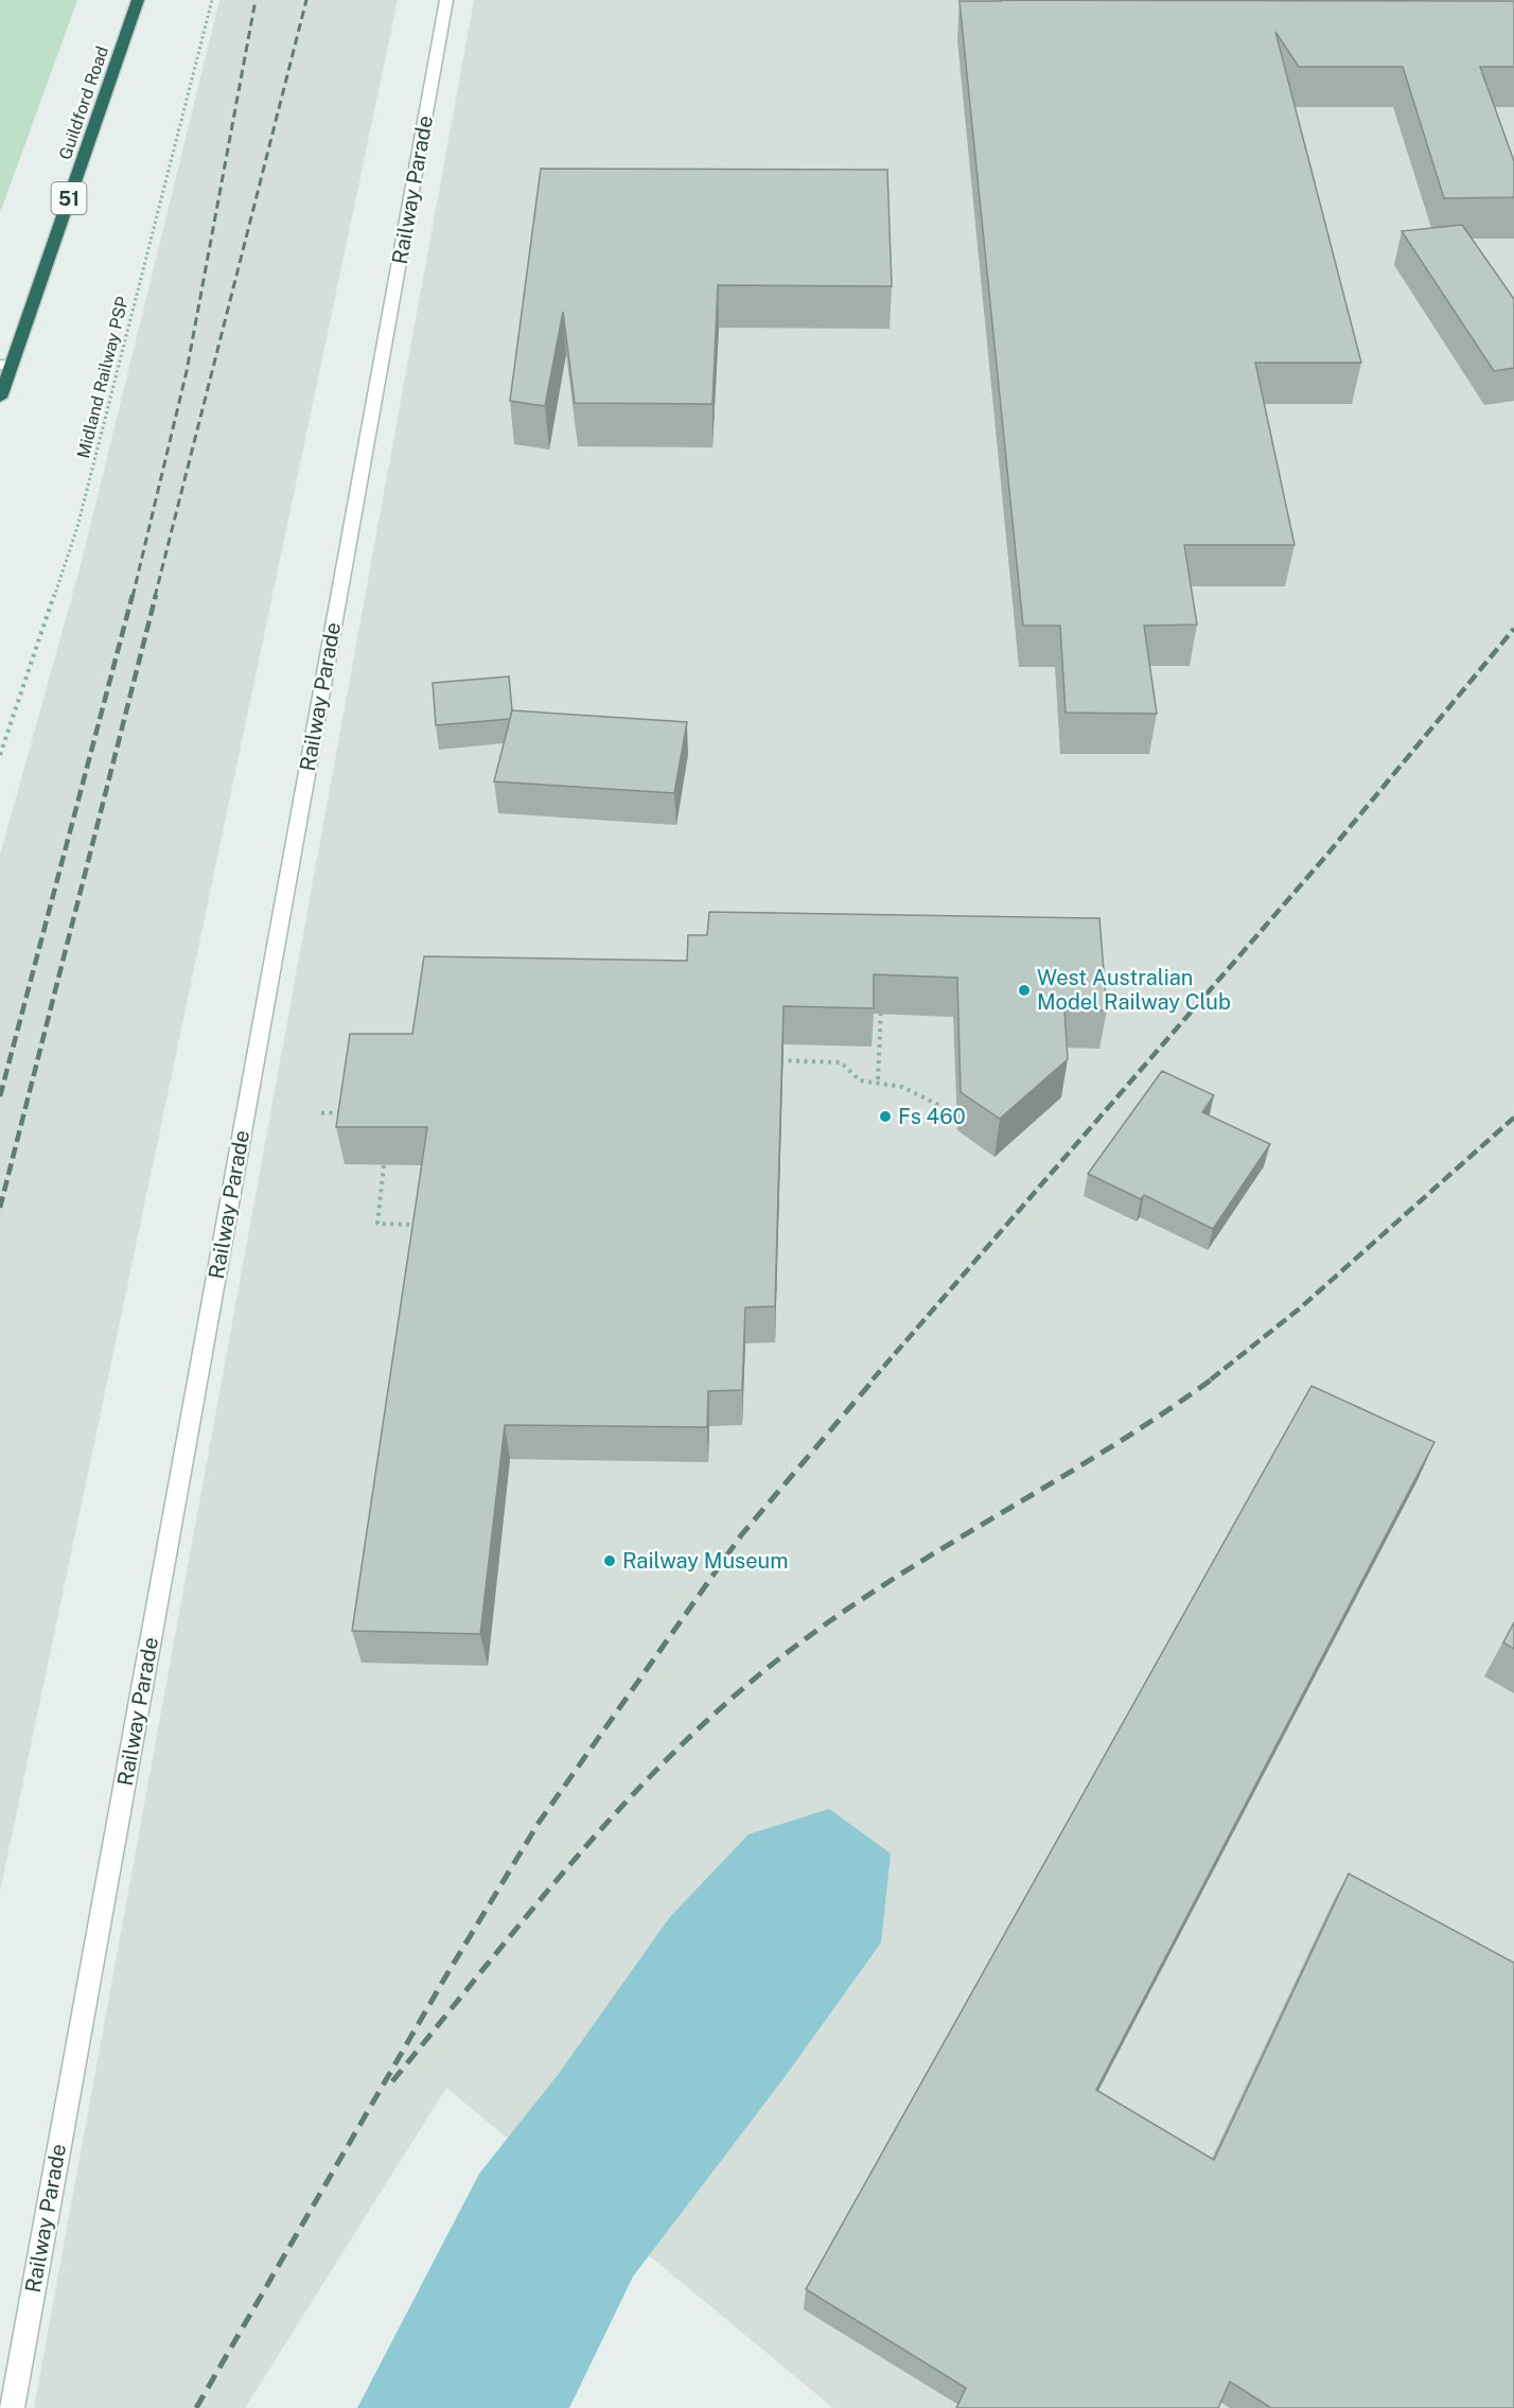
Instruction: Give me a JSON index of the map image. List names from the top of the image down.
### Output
{
  "streets": {
    "highway": ["Guildford Road", "51"],
    "street": ["Railway Parade"],
    "path": ["Midland Railway PSP"]
  },
  "places": ["West Australian Model Railway Club", "Fs 460", "Railway Museum"]
}
